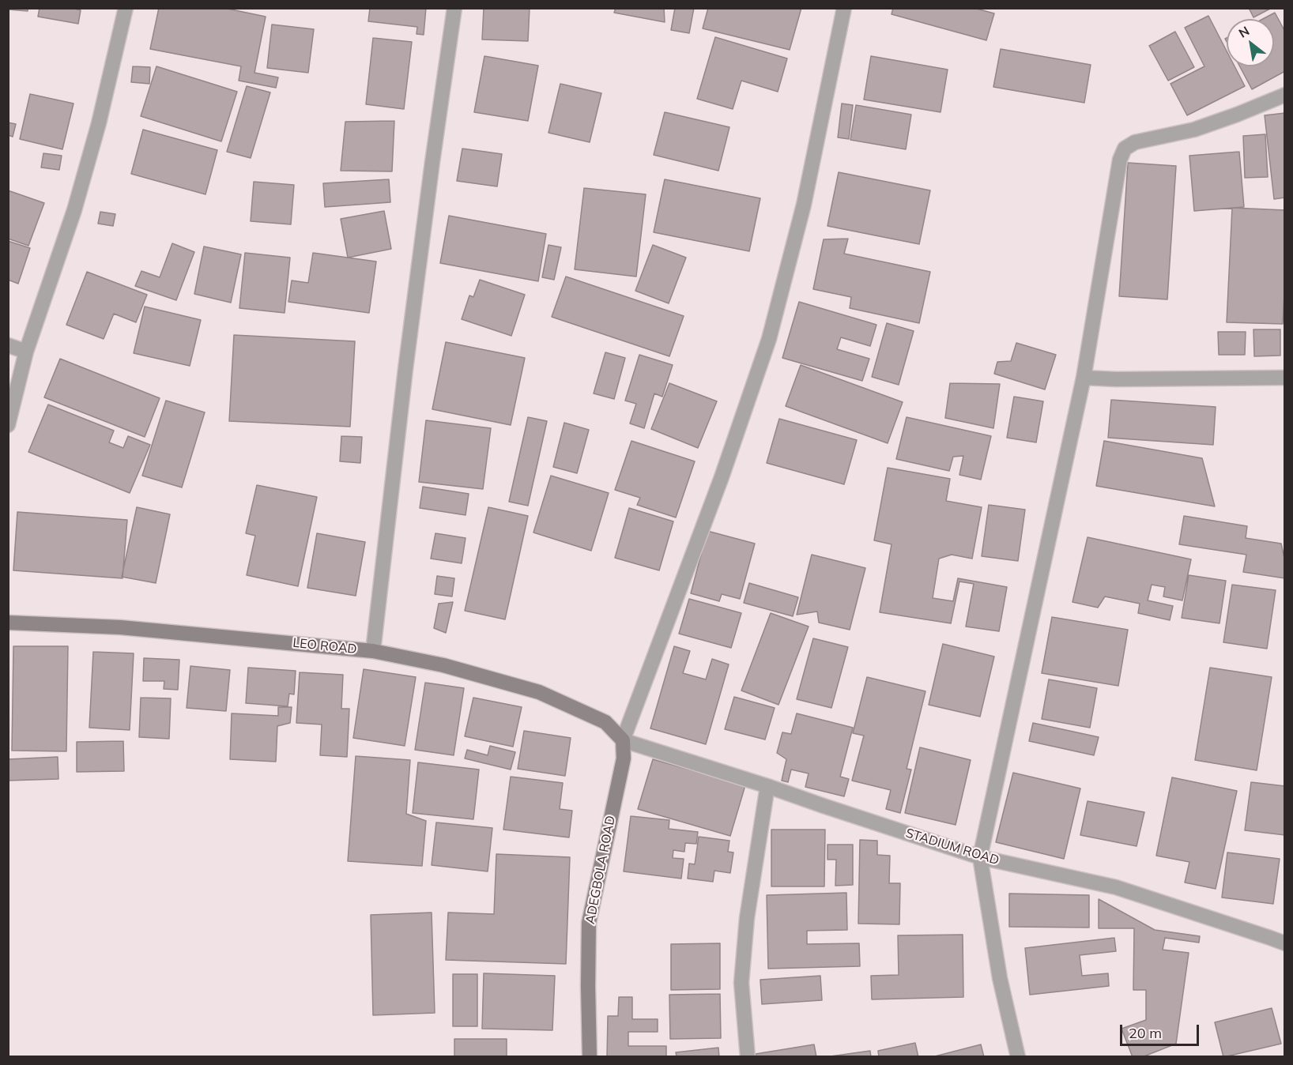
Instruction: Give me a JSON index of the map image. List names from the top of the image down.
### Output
{
  "streets": {
    "street": ["LEO ROAD", "STADIUM ROAD", "ADEGBOLA ROAD"]
  },
  "crossings": [
    ["LEO ROAD", "STADIUM ROAD"],
    ["LEO ROAD", "ADEGBOLA ROAD"],
    ["STADIUM ROAD", "ADEGBOLA ROAD"]
  ],
  "scale_bar": "20 m",
  "north": "top left"
}
